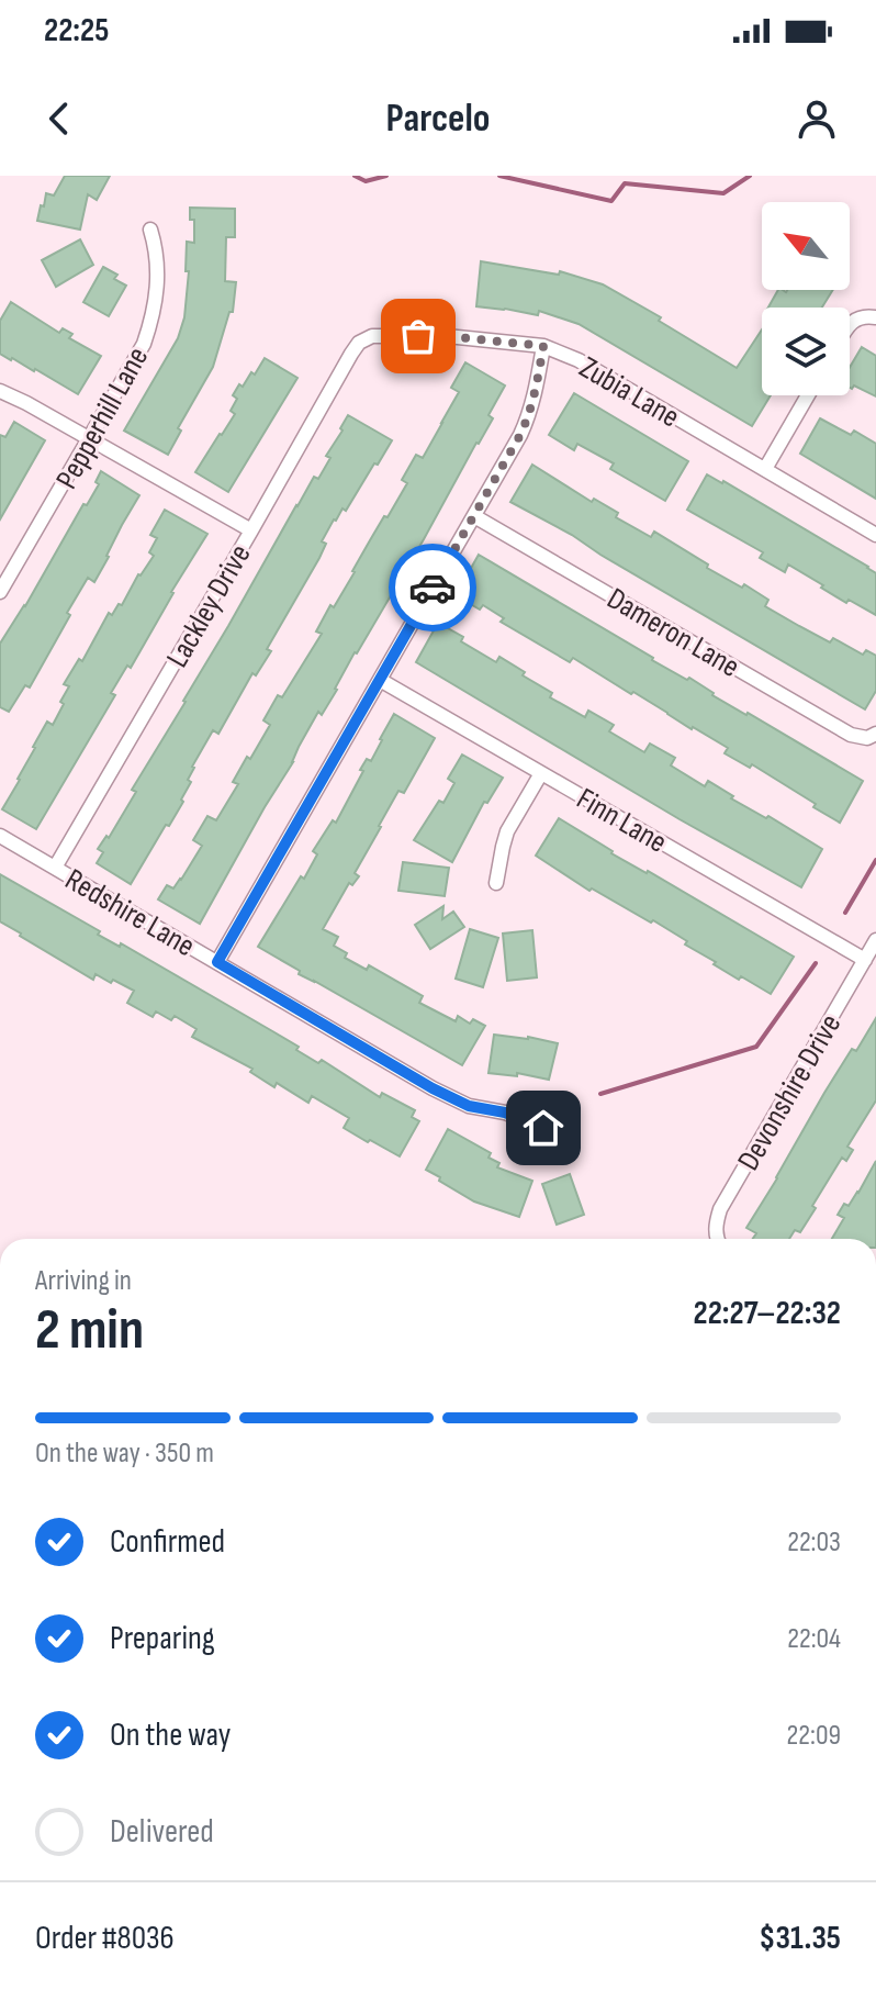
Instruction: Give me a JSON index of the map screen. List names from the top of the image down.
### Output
{
  "streets": {
    "street": [
      "Zubia Lane",
      "Pepperhill Lane",
      "Lackley Drive",
      "Dameron Lane",
      "Finn Lane",
      "Redshire Lane",
      "Devonshire Drive"
    ]
  },
  "crossings": [
    ["Zubia Lane", "Lackley Drive"],
    ["Lackley Drive", "Redshire Lane"],
    ["Finn Lane", "Devonshire Drive"]
  ],
  "north": "top left",
  "page": {
    "status": "22:25",
    "header": "Parcelo",
    "heading": ["2 min", "Arriving in", "22:27–22:32"],
    "panel": ["Order #8036", "$31.35"],
    "bar": "On the way · 350 m",
    "list": [
      ["Confirmed", "22:03"],
      ["Preparing", "22:04"],
      ["On the way", "22:09"],
      "Delivered"
    ]
  }
}
